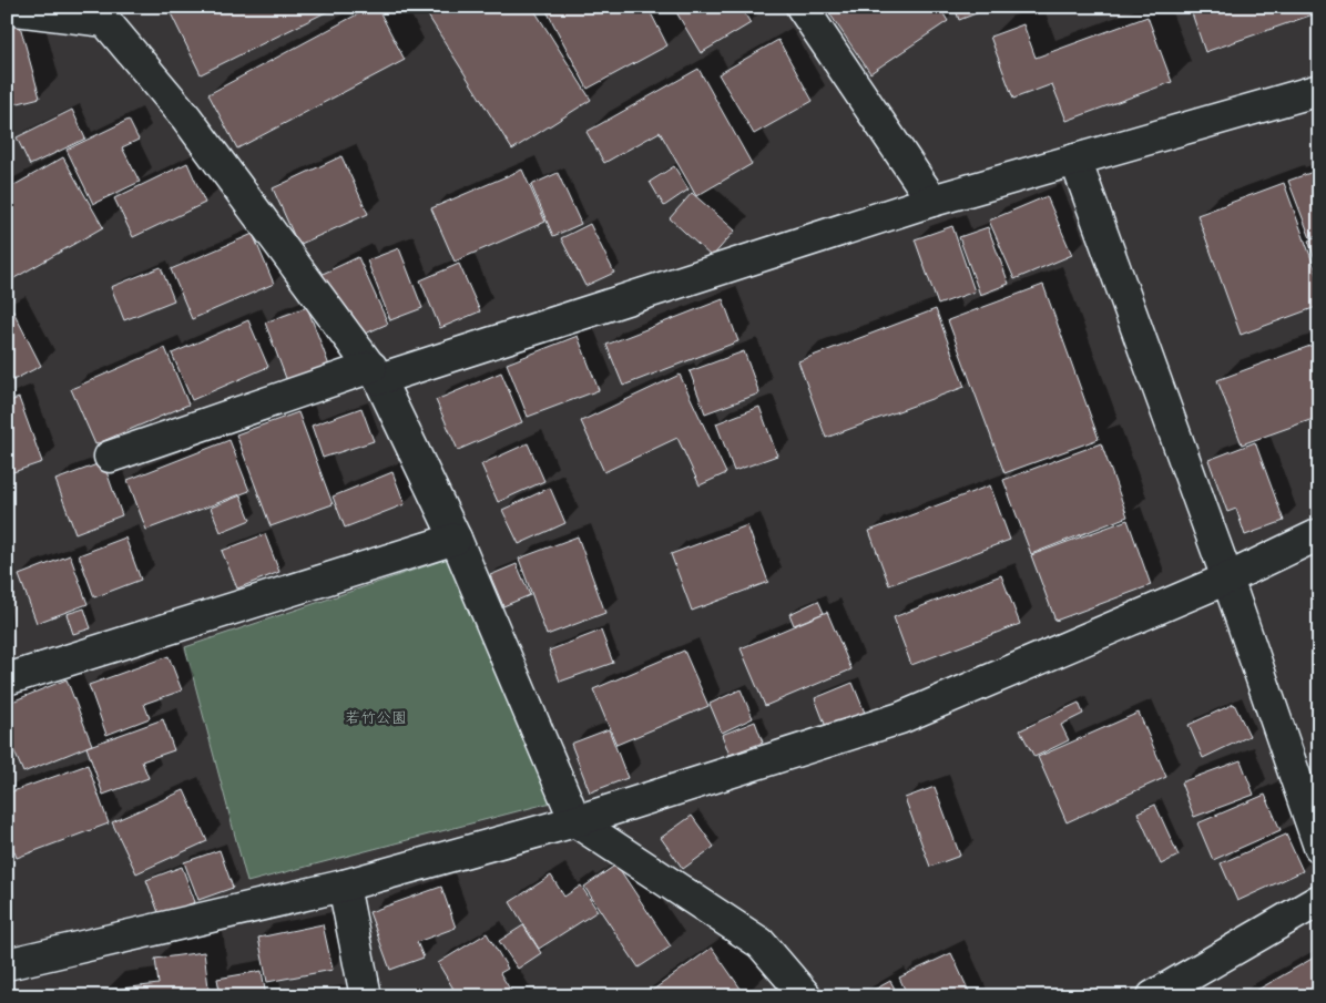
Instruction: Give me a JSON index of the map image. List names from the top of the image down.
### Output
{
  "parks": ["若竹公園"]
}
